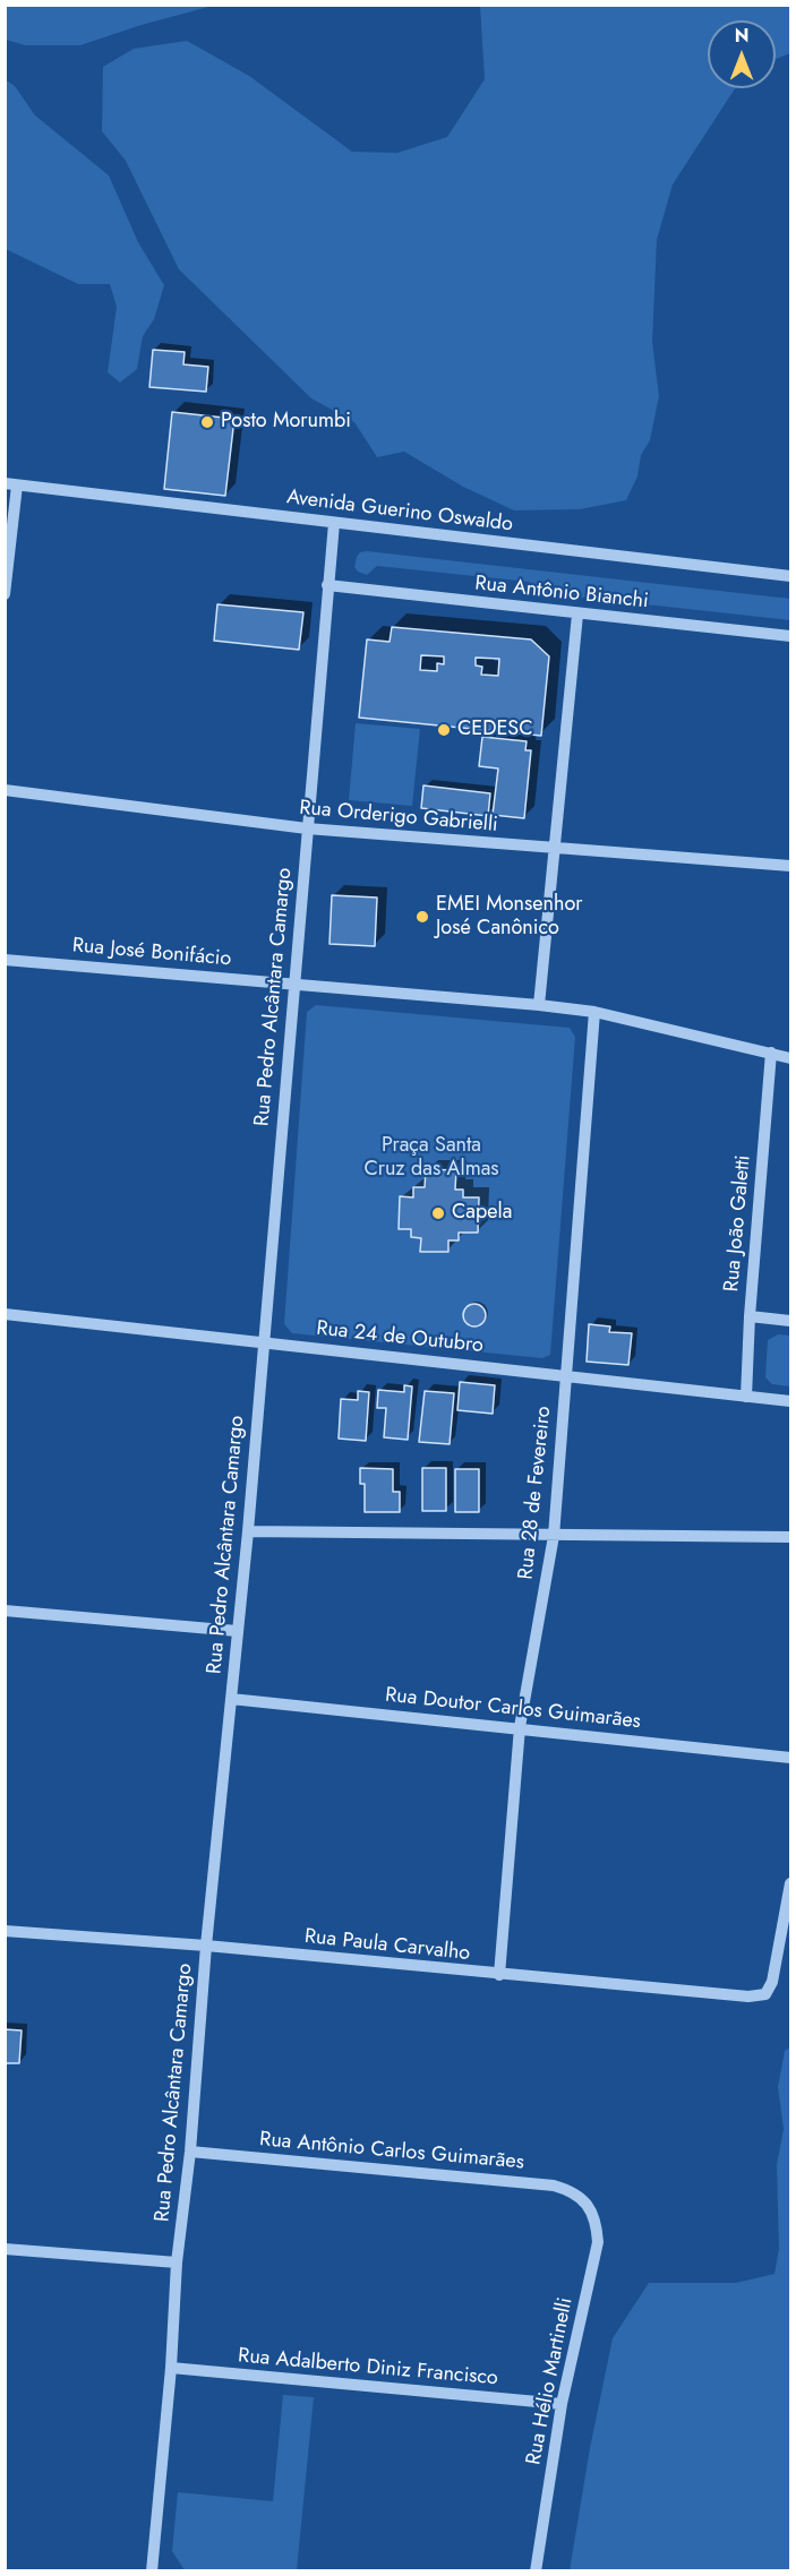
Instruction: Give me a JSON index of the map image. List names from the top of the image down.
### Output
{
  "streets": {
    "street": [
      "Avenida Guerino Oswaldo",
      "Rua Antônio Bianchi",
      "Rua Orderigo Gabrielli",
      "Rua José Bonifácio",
      "Rua Pedro Alcântara Camargo",
      "Rua João Galetti",
      "Rua 24 de Outubro",
      "Rua 28 de Fevereiro",
      "Rua Doutor Carlos Guimarães",
      "Rua Paula Carvalho",
      "Rua Antônio Carlos Guimarães",
      "Rua Adalberto Diniz Francisco",
      "Rua Hélio Martinelli"
    ]
  },
  "crossings": [
    ["Avenida Guerino Oswaldo", "Rua Pedro Alcântara Camargo"],
    ["Rua Antônio Bianchi", "Rua Pedro Alcântara Camargo"],
    ["Rua Orderigo Gabrielli", "Rua Pedro Alcântara Camargo"],
    ["Rua José Bonifácio", "Rua Pedro Alcântara Camargo"],
    ["Rua José Bonifácio", "Rua João Galetti"],
    ["Rua José Bonifácio", "Rua 28 de Fevereiro"],
    ["Rua Pedro Alcântara Camargo", "Rua 24 de Outubro"],
    ["Rua Pedro Alcântara Camargo", "Rua Doutor Carlos Guimarães"],
    ["Rua Pedro Alcântara Camargo", "Rua Paula Carvalho"],
    ["Rua Pedro Alcântara Camargo", "Rua Antônio Carlos Guimarães"],
    ["Rua Pedro Alcântara Camargo", "Rua Adalberto Diniz Francisco"],
    ["Rua João Galetti", "Rua 24 de Outubro"],
    ["Rua 24 de Outubro", "Rua 28 de Fevereiro"],
    ["Rua 28 de Fevereiro", "Rua Doutor Carlos Guimarães"],
    ["Rua 28 de Fevereiro", "Rua Paula Carvalho"],
    ["Rua Antônio Carlos Guimarães", "Rua Hélio Martinelli"],
    ["Rua Adalberto Diniz Francisco", "Rua Hélio Martinelli"]
  ],
  "parks": ["Praça Santa Cruz das Almas"],
  "places": [
    "Posto Morumbi",
    "CEDESC",
    "EMEI Monsenhor José Canônico",
    "Capela"
  ],
  "north": "top"
}
